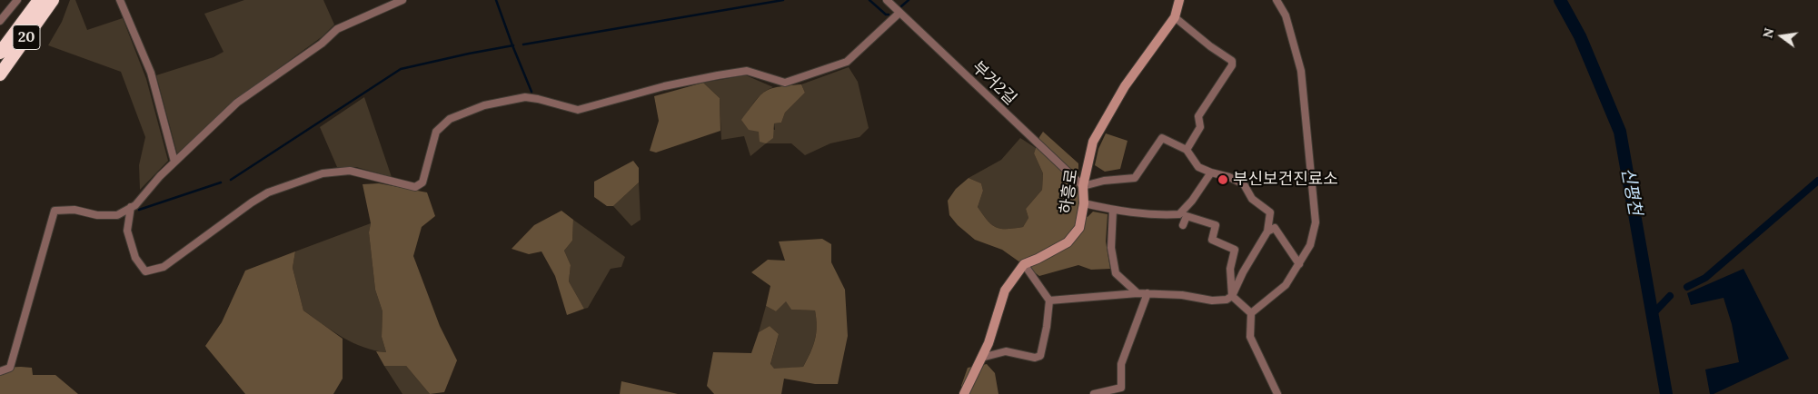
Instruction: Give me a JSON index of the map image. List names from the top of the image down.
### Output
{
  "streets": {
    "highway": ["20"],
    "street": ["부거2길", "하흥로"]
  },
  "crossings": [
    ["부거2길", "하흥로"]
  ],
  "water": ["신평천"],
  "places": ["부신보건진료소"],
  "north": "left"
}
